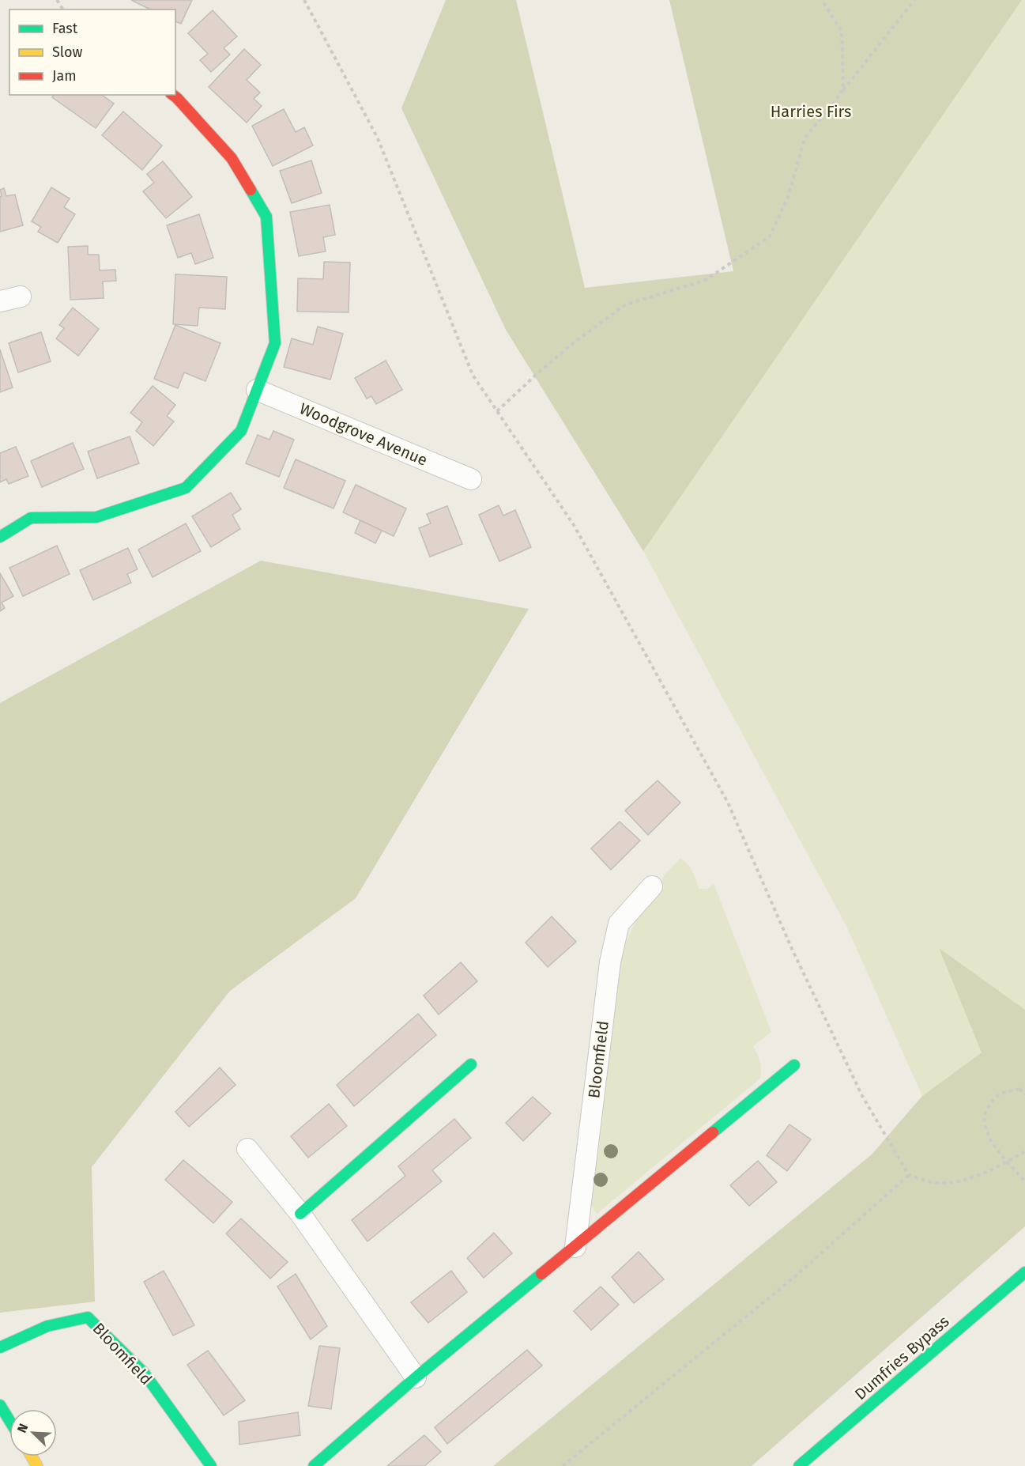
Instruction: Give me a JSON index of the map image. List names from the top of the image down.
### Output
{
  "streets": {
    "main road": ["Bloomfield", "Dumfries Bypass"],
    "street": ["Woodgrove Avenue"]
  },
  "parks": ["Harries Firs"],
  "legend": ["Fast", "Slow", "Jam"],
  "north": "top left"
}
